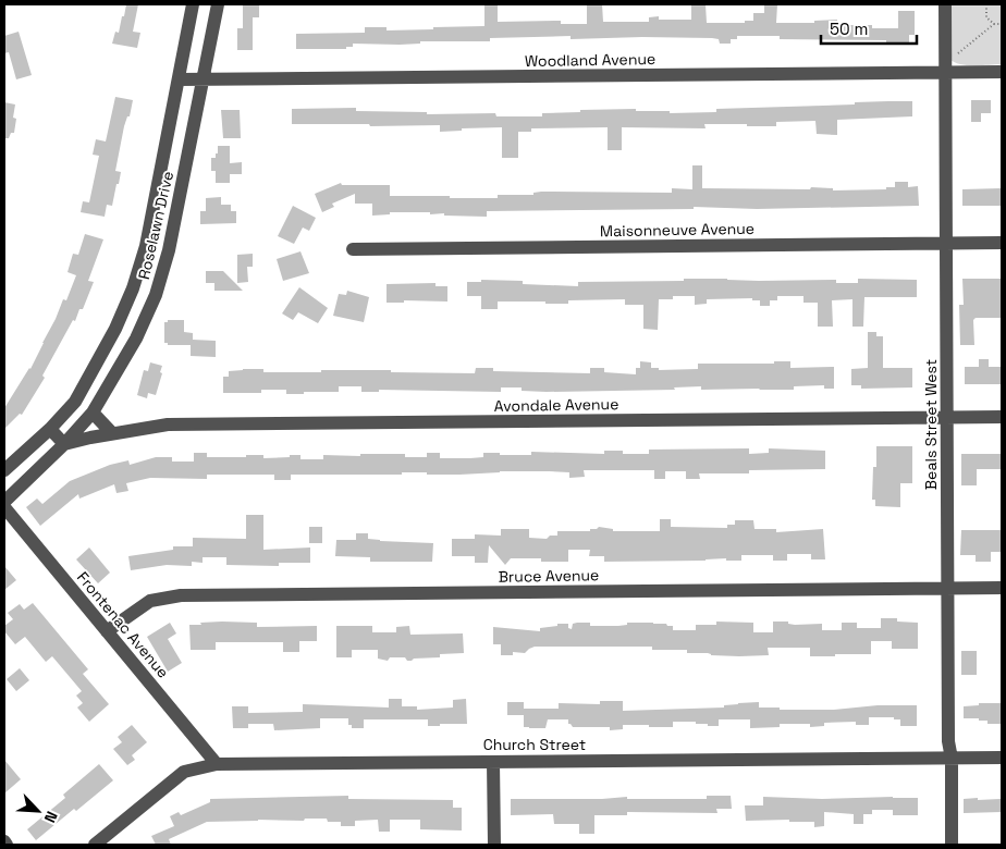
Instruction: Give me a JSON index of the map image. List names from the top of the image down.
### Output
{
  "streets": {
    "street": [
      "Woodland Avenue",
      "Roselawn Drive",
      "Maisonneuve Avenue",
      "Avondale Avenue",
      "Beals Street West",
      "Bruce Avenue",
      "Frontenac Avenue",
      "Church Street"
    ]
  },
  "crossings": [
    ["Woodland Avenue", "Roselawn Drive"],
    ["Woodland Avenue", "Beals Street West"],
    ["Roselawn Drive", "Avondale Avenue"],
    ["Maisonneuve Avenue", "Beals Street West"],
    ["Avondale Avenue", "Beals Street West"],
    ["Beals Street West", "Bruce Avenue"],
    ["Beals Street West", "Church Street"],
    ["Bruce Avenue", "Frontenac Avenue"],
    ["Frontenac Avenue", "Church Street"]
  ],
  "scale_bar": "50 m",
  "north": "bottom right"
}
